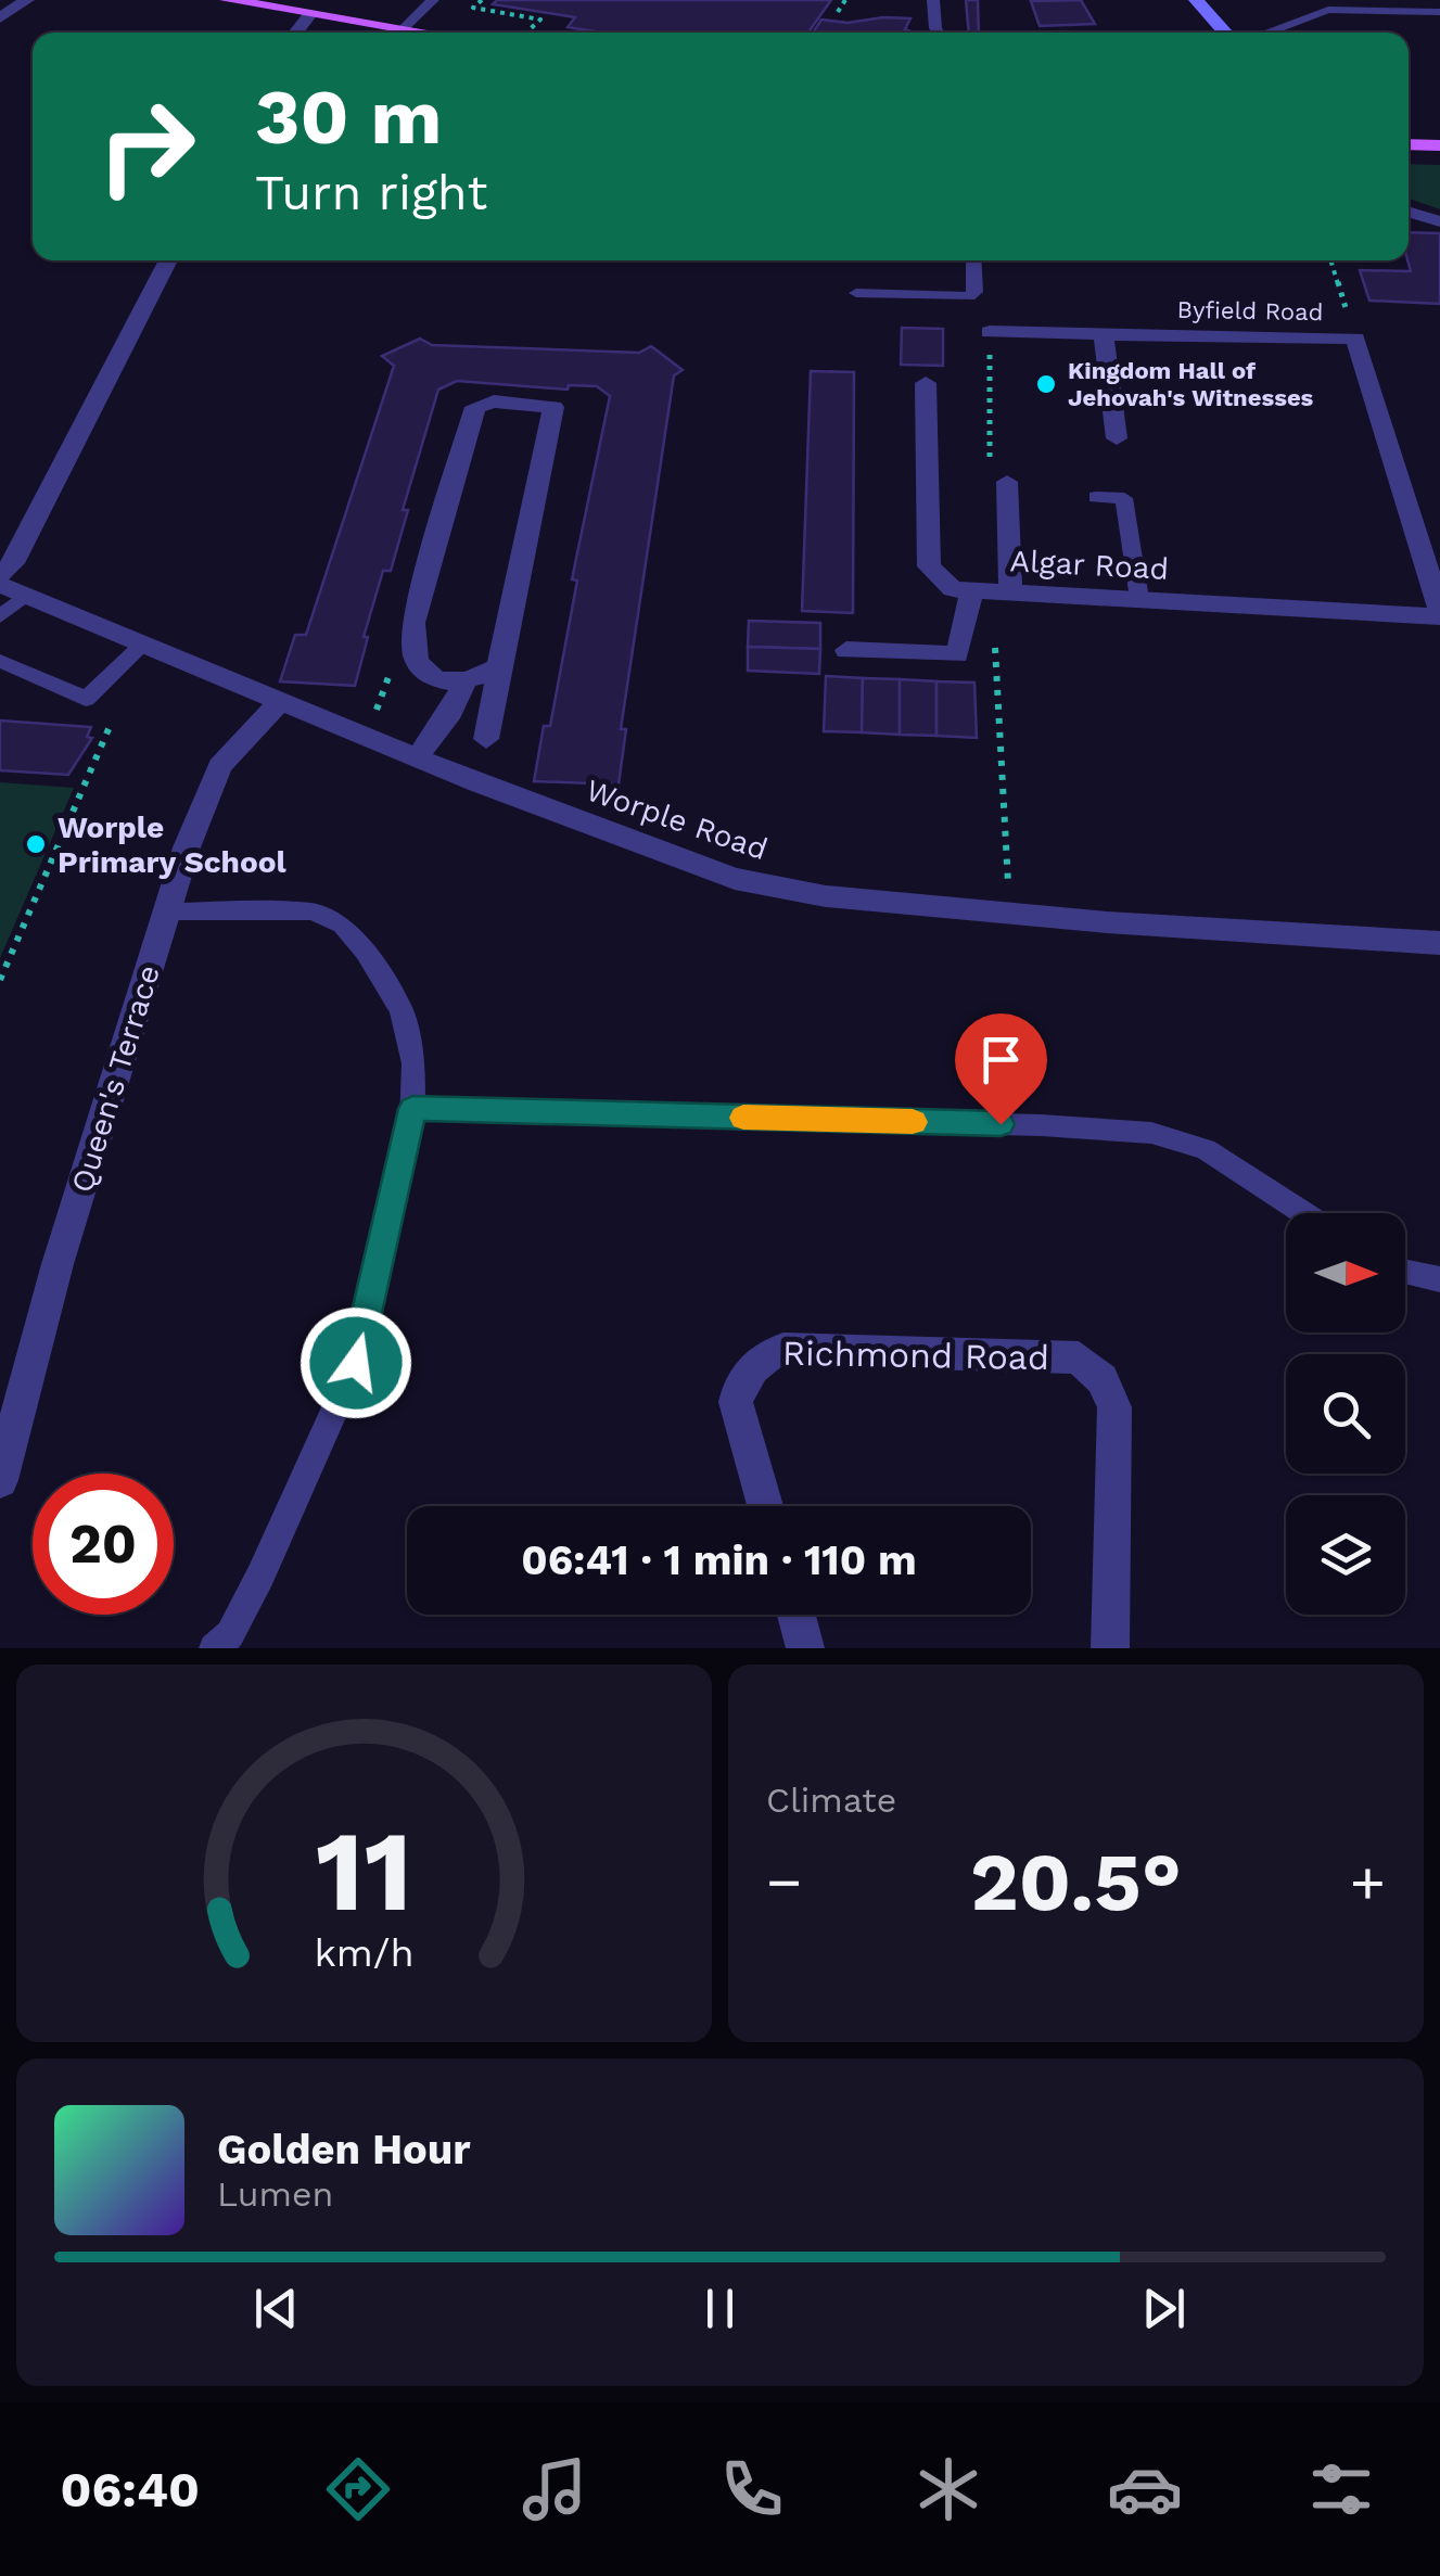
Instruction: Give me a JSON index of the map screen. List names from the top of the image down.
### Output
{
  "streets": {
    "street": [
      "Byfield Road",
      "Algar Road",
      "Worple Road",
      "Queen's Terrace",
      "Richmond Road"
    ]
  },
  "crossings": [
    ["Byfield Road", "Algar Road"],
    ["Worple Road", "Queen's Terrace"]
  ],
  "places": ["Kingdom Hall of Jehovah's Witnesses", "Worple Primary School"],
  "north": "right",
  "page": {
    "turn": ["30 m", "Turn right"],
    "limit": "20",
    "trip": "06:41 · 1 min · 110 m",
    "tile": "Climate",
    "heat": ["−", "20.5°", "+"],
    "song": ["Golden Hour", "Lumen"],
    "tabs": "06:40",
    "gauge": ["11", "km/h"]
  }
}
